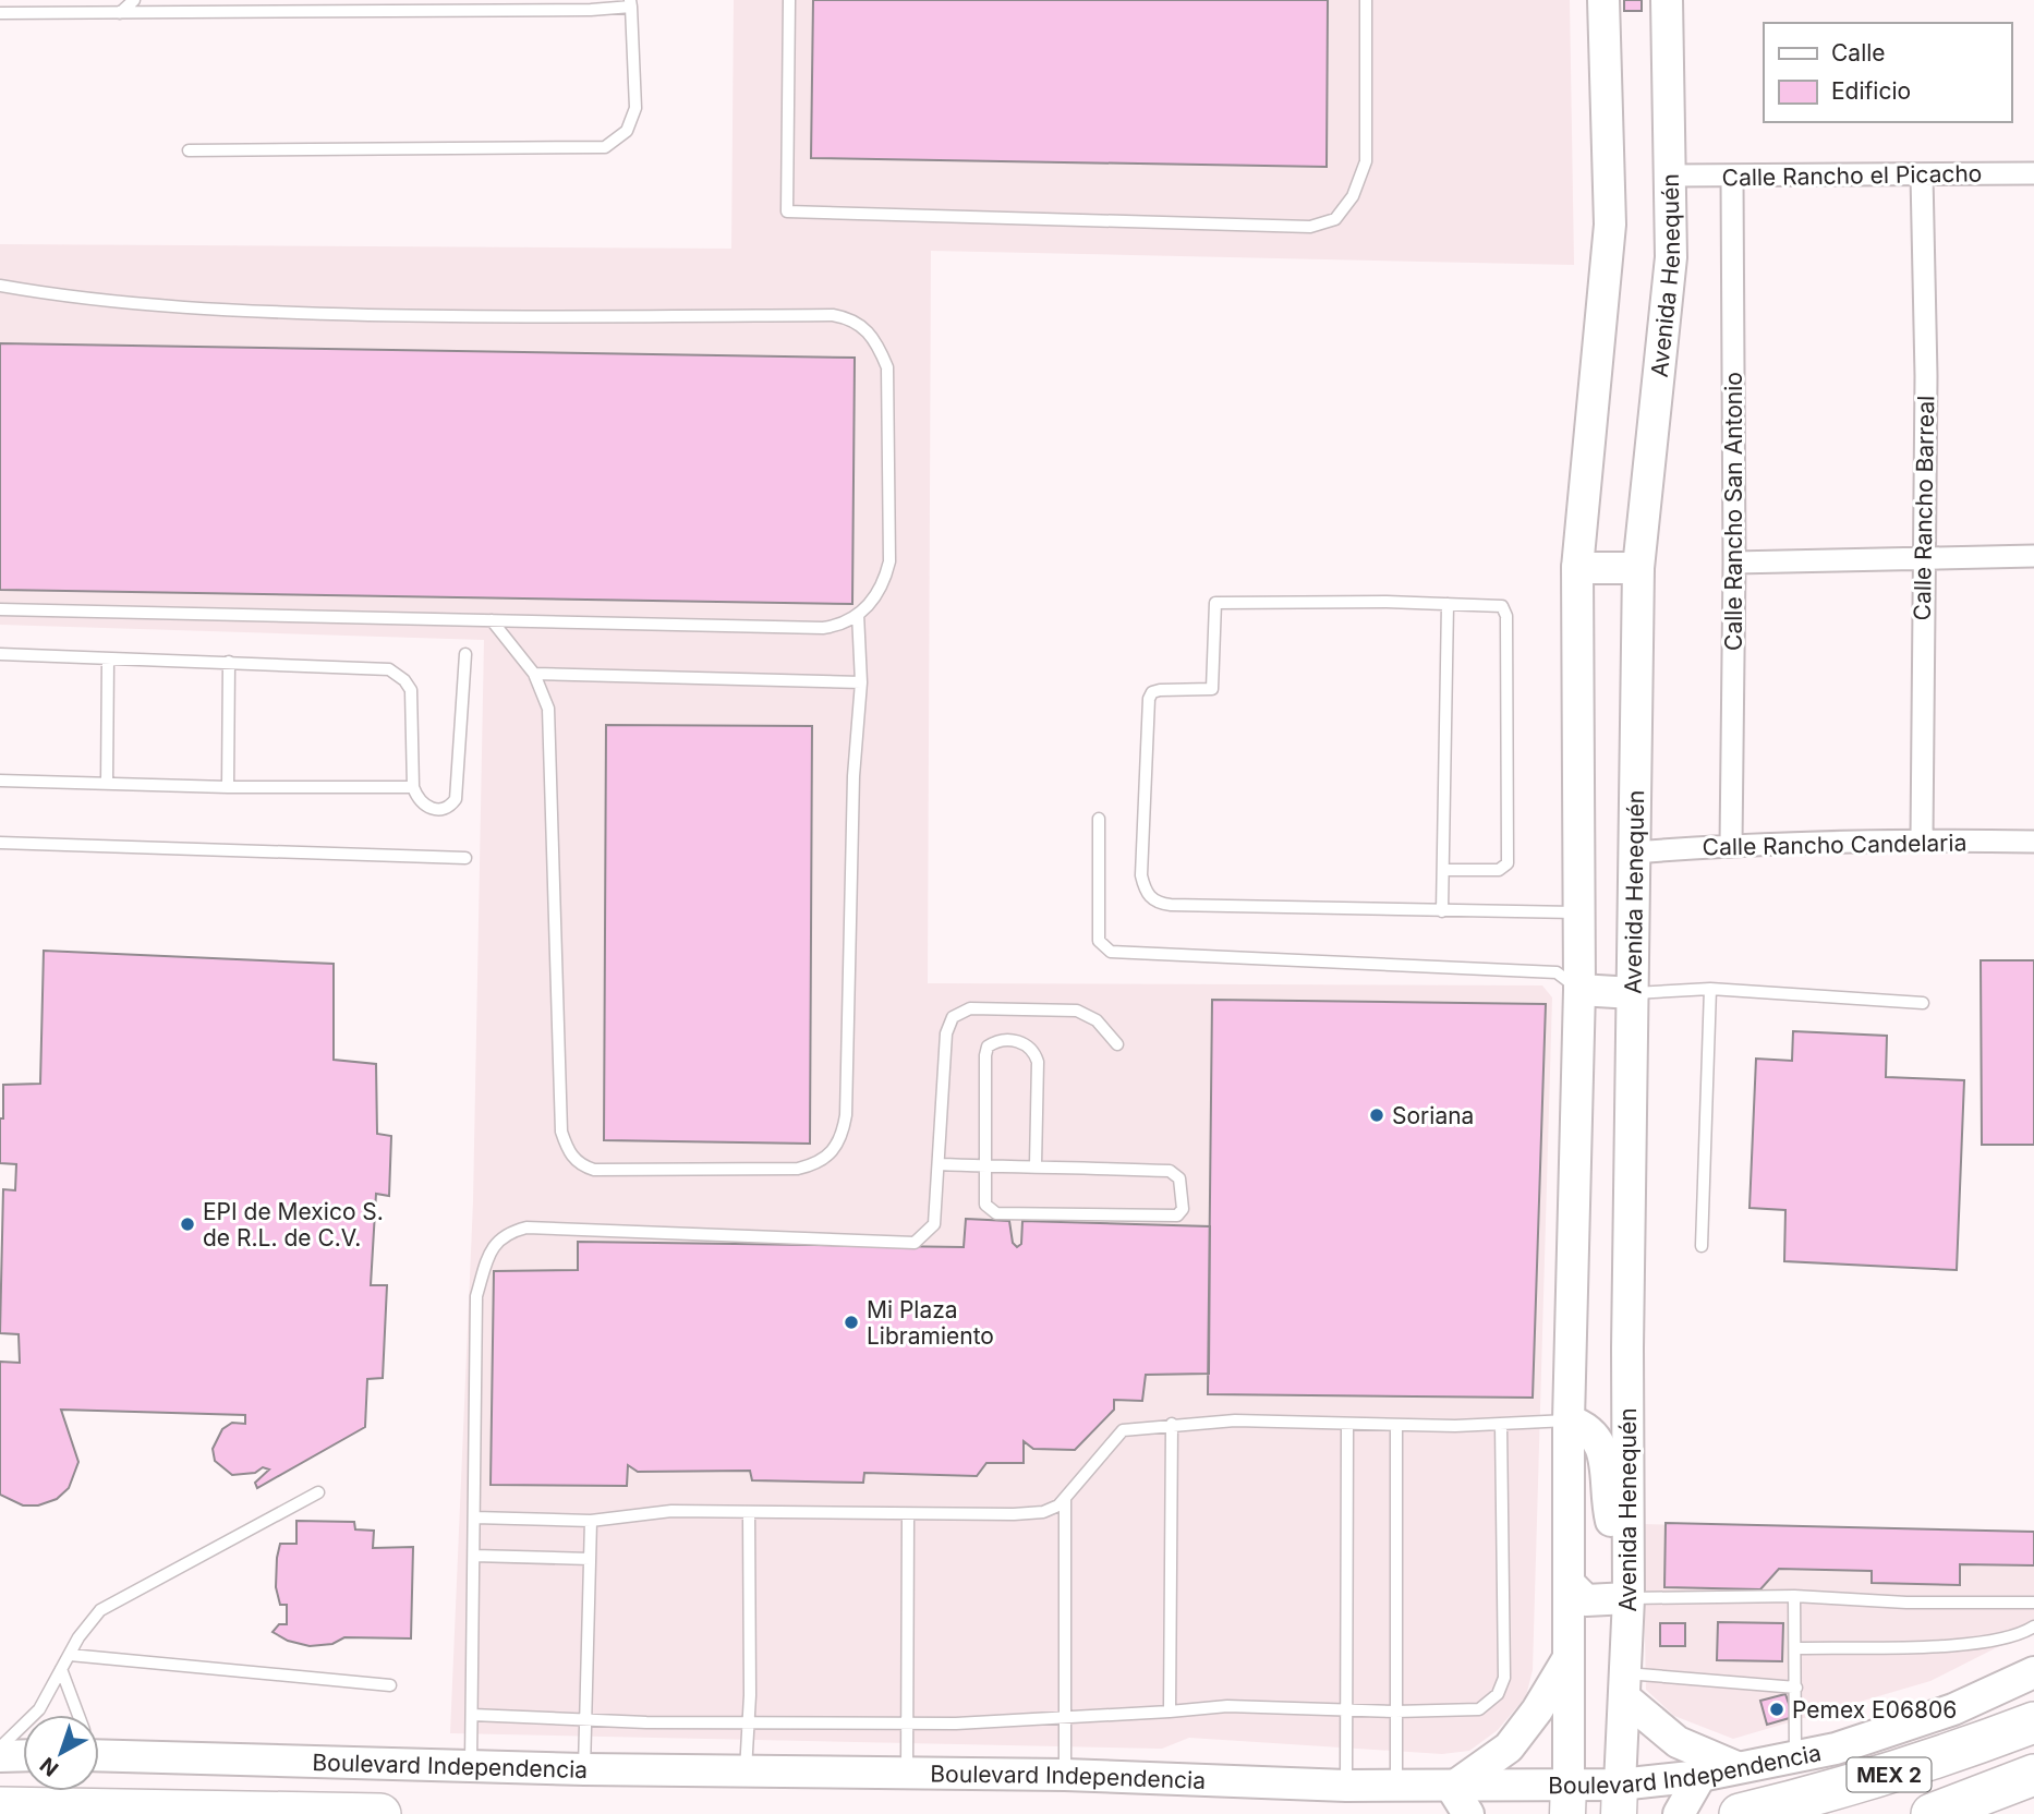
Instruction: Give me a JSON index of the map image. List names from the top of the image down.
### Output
{
  "streets": {
    "highway": ["MEX 2"],
    "main road": ["Avenida Henequén", "Boulevard Independencia"],
    "street": [
      "Calle Rancho el Picacho",
      "Calle Rancho Barreal",
      "Calle Rancho San Antonio",
      "Calle Rancho Candelaria"
    ]
  },
  "crossings": [
    ["Calle Rancho el Picacho", "Avenida Henequén"],
    ["Calle Rancho el Picacho", "Calle Rancho Barreal"],
    ["Calle Rancho el Picacho", "Calle Rancho San Antonio"],
    ["Avenida Henequén", "Calle Rancho Candelaria"],
    ["Avenida Henequén", "Boulevard Independencia"],
    ["Calle Rancho Barreal", "Calle Rancho Candelaria"],
    ["Calle Rancho San Antonio", "Calle Rancho Candelaria"]
  ],
  "places": [
    "Soriana",
    "EPI de Mexico S. de R.L. de C.V.",
    "Mi Plaza Libramiento",
    "Pemex E06806"
  ],
  "legend": ["Calle", "Edificio"],
  "north": "bottom left"
}
